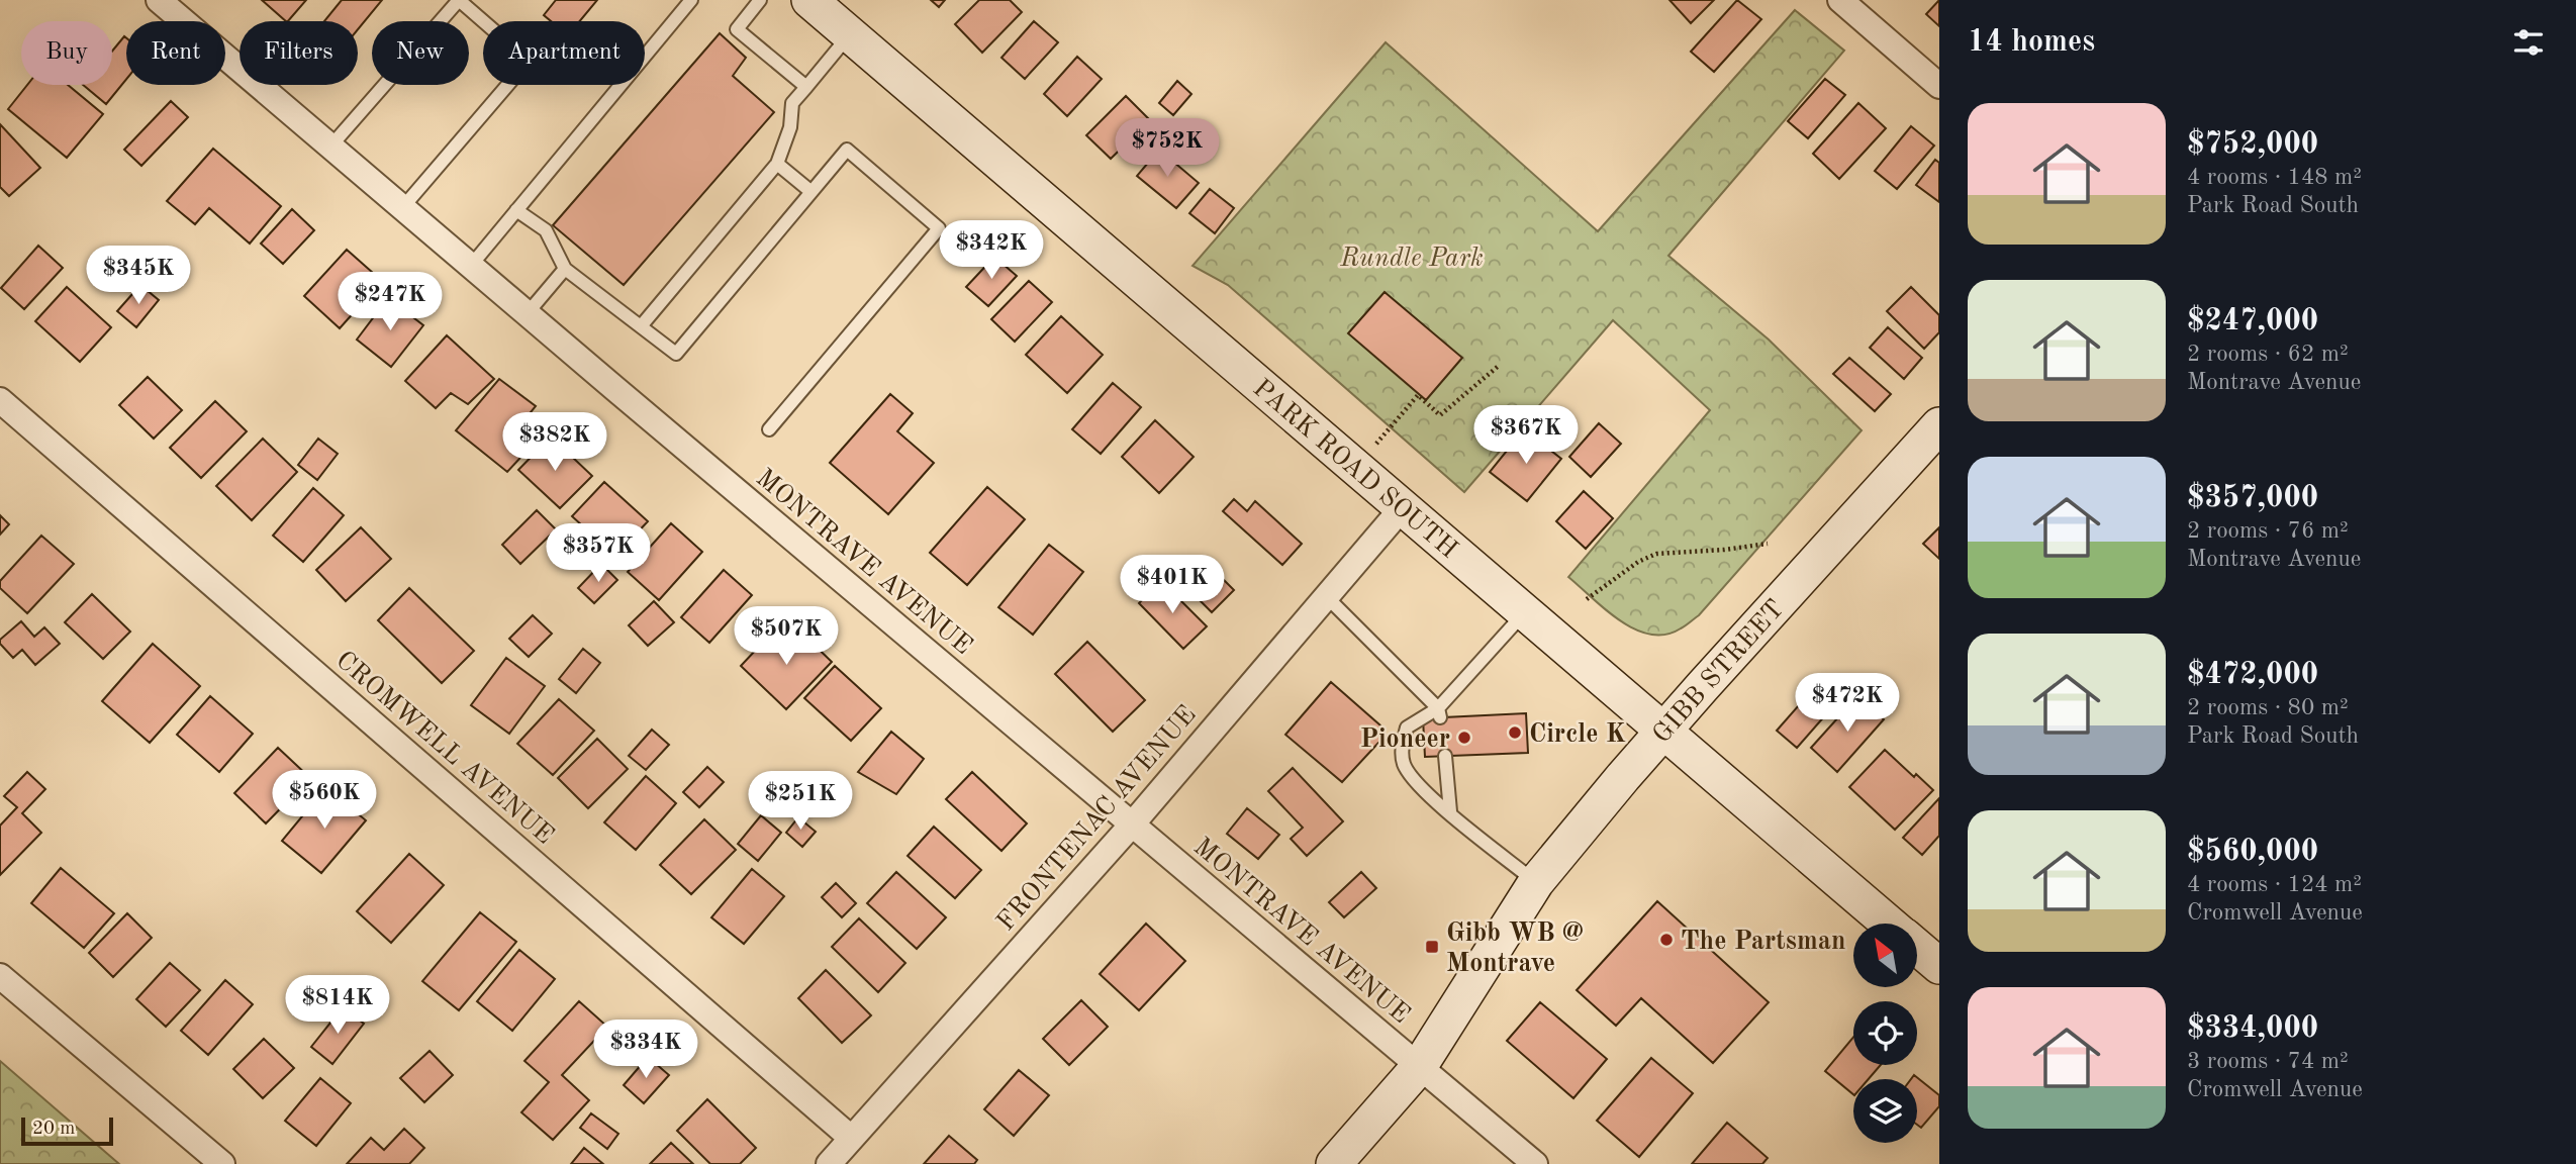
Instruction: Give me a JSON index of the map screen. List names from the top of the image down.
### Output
{
  "streets": {
    "main road": ["PARK ROAD SOUTH", "GIBB STREET"],
    "street": ["MONTRAVE AVENUE", "CROMWELL AVENUE", "FRONTENAC AVENUE"]
  },
  "crossings": [
    ["PARK ROAD SOUTH", "GIBB STREET"],
    ["PARK ROAD SOUTH", "FRONTENAC AVENUE"],
    ["MONTRAVE AVENUE", "GIBB STREET"],
    ["MONTRAVE AVENUE", "FRONTENAC AVENUE"],
    ["CROMWELL AVENUE", "FRONTENAC AVENUE"]
  ],
  "parks": ["Rundle Park"],
  "places": {
    "other": ["Circle K", "Pioneer", "The Partsman"],
    "transit": ["Gibb WB @ Montrave"]
  },
  "scale_bar": "20 m",
  "north": "top left",
  "page": {
    "heading": "14 homes",
    "chip": [
      "Buy",
      "Rent",
      "Filters",
      "New",
      "Apartment"
    ],
    "list": [
      {
        "name": "$752,000",
        "note": "4 rooms · 148 m² · Park Road South"
      },
      {
        "name": "$247,000",
        "note": "2 rooms · 62 m² · Montrave Avenue"
      },
      {
        "name": "$357,000",
        "note": "2 rooms · 76 m² · Montrave Avenue"
      },
      {
        "name": "$472,000",
        "note": "2 rooms · 80 m² · Park Road South"
      },
      {
        "name": "$560,000",
        "note": "4 rooms · 124 m² · Cromwell Avenue"
      },
      {
        "name": "$334,000",
        "note": "3 rooms · 74 m² · Cromwell Avenue"
      }
    ],
    "price": [
      "$752K",
      "$342K",
      "$345K",
      "$247K",
      "$367K",
      "$382K",
      "$357K",
      "$401K",
      "$507K",
      "$472K",
      "$560K",
      "$251K",
      "$814K",
      "$334K"
    ],
    "scale": "20 m"
  }
}
